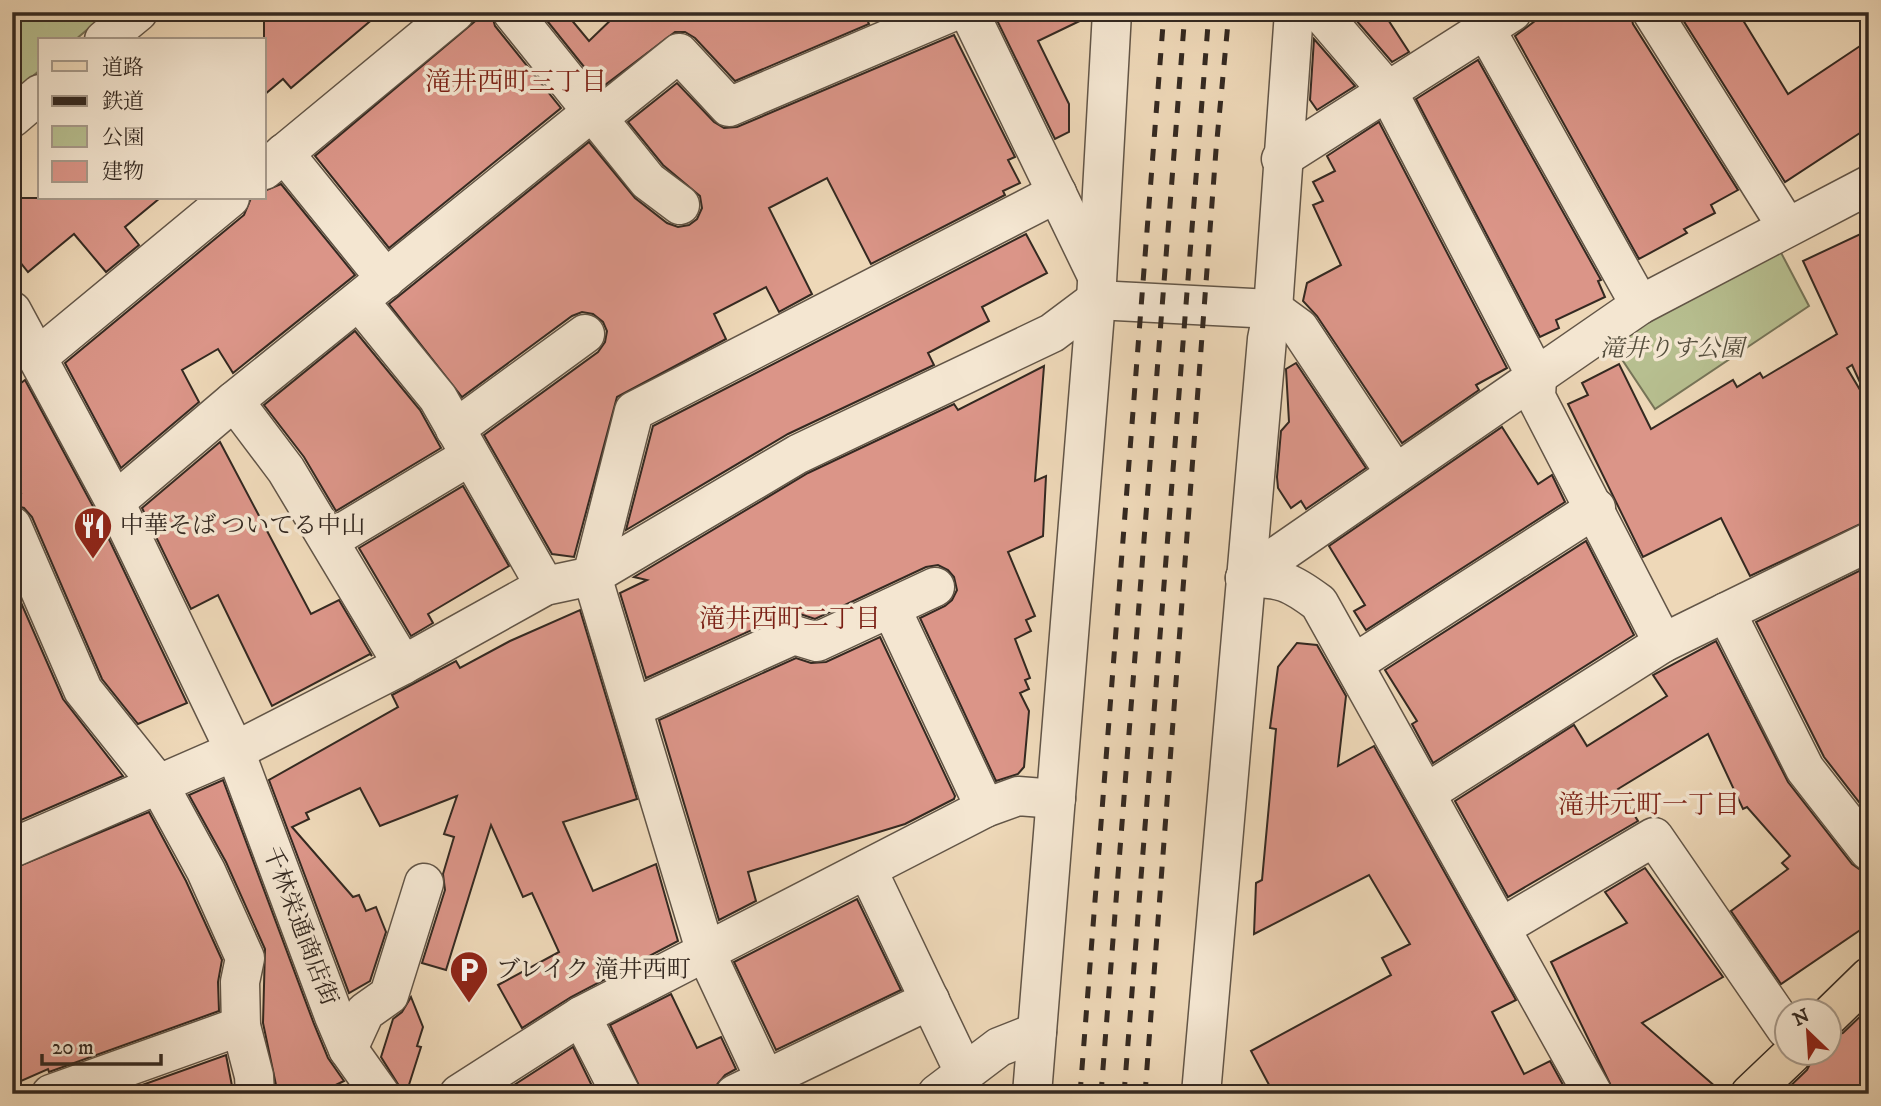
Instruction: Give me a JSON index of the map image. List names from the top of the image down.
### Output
{
  "streets": {
    "street": ["千林栄通商店街"]
  },
  "districts": ["滝井西町三丁目", "滝井西町二丁目", "滝井元町一丁目"],
  "parks": ["滝井りす公園"],
  "places": {
    "restaurant": ["中華そば ついてる中山"],
    "parking": ["ブレイク 滝井西町"]
  },
  "legend": [
    "道路",
    "鉄道",
    "公園",
    "建物"
  ],
  "scale_bar": "20 m",
  "north": "top left"
}
